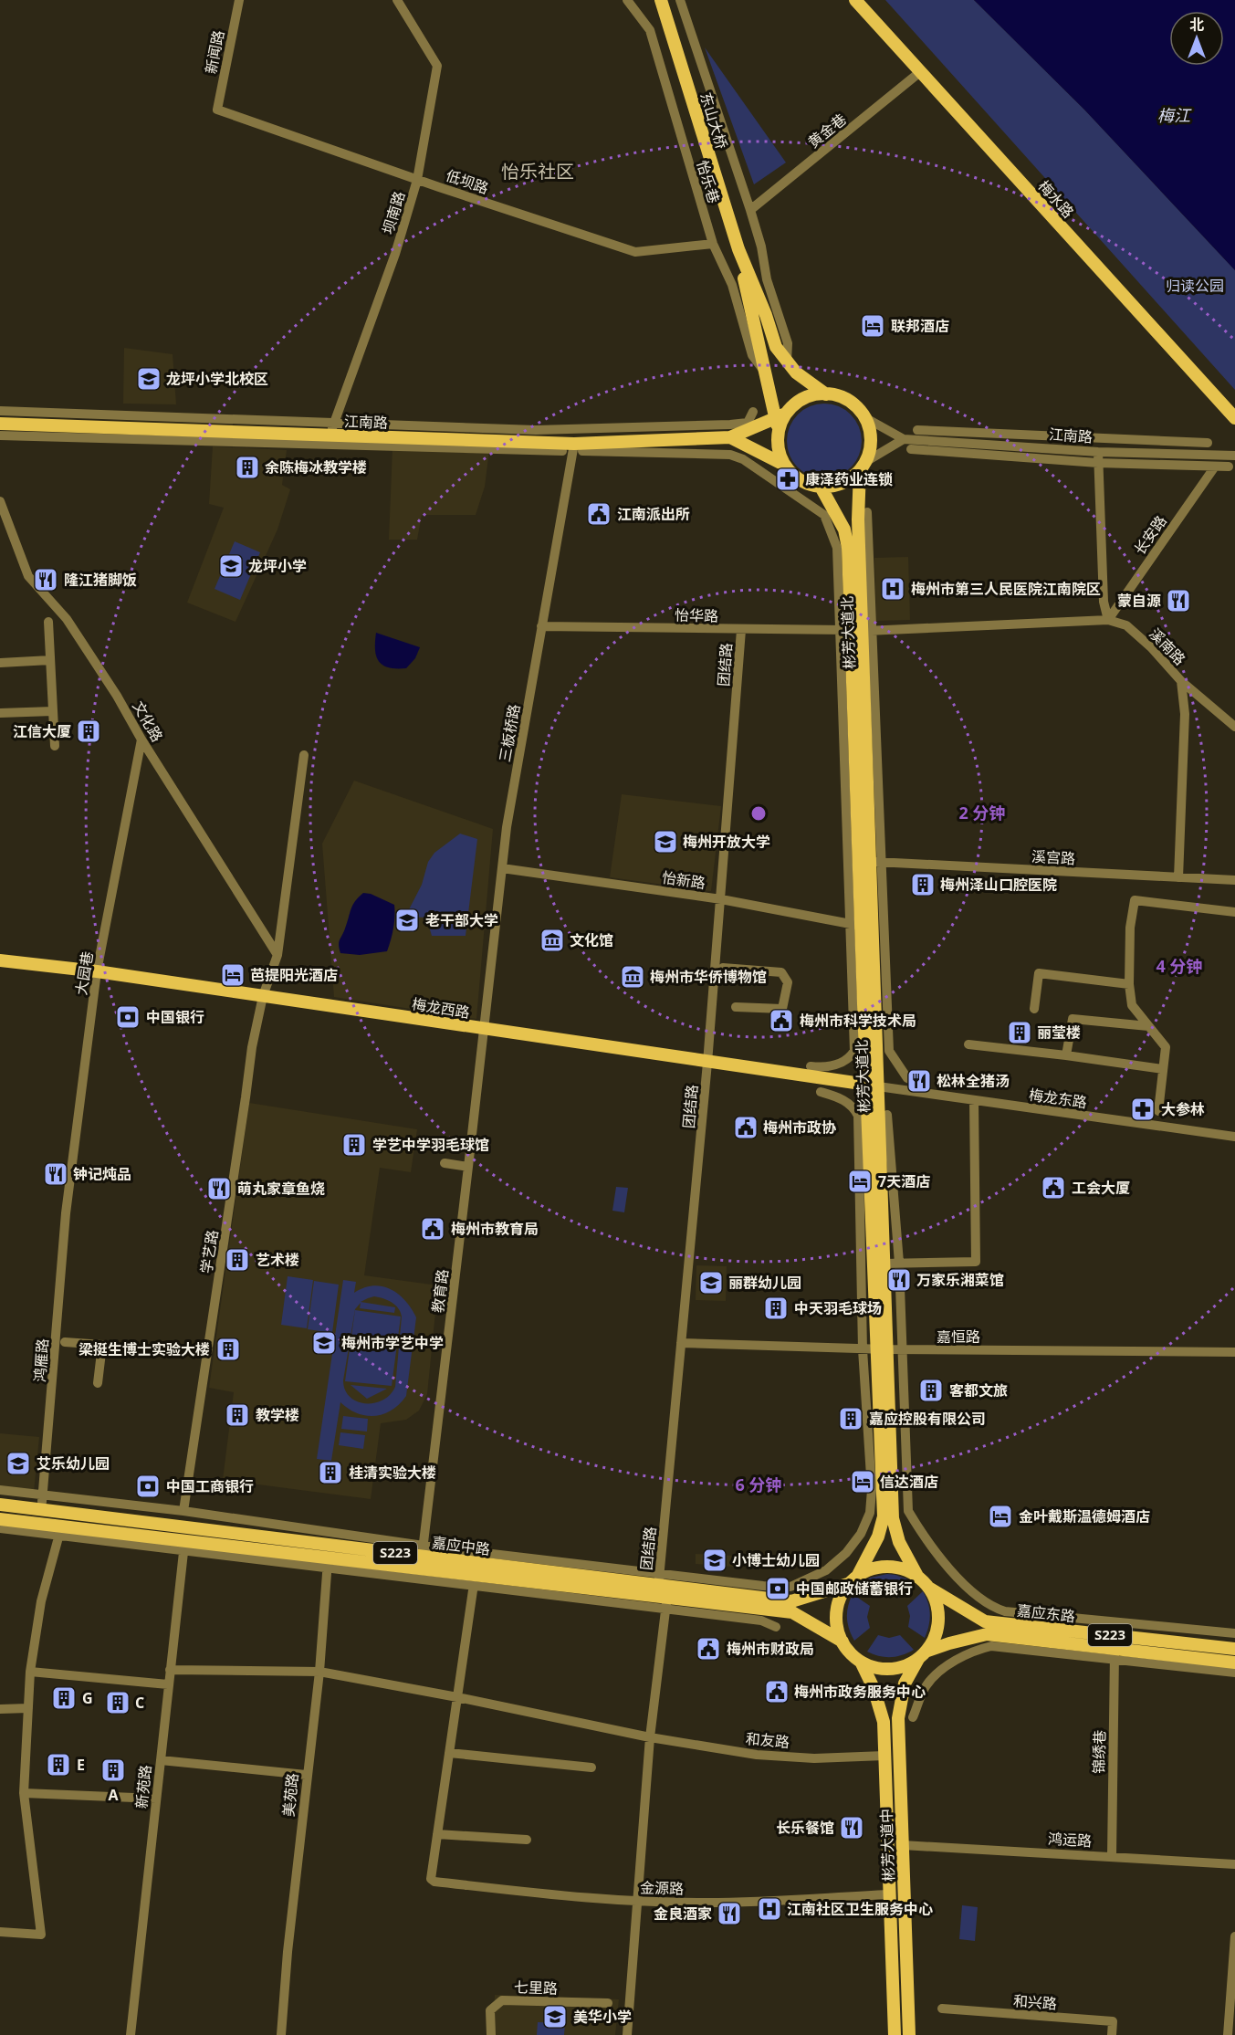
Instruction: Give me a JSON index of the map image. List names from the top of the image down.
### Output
{
  "streets": {
    "main road": [
      "东山大桥",
      "梅水路",
      "江南路",
      "彬芳大道北",
      "梅龙西路",
      "嘉应中路",
      "S223",
      "嘉应东路",
      "彬芳大道中"
    ],
    "street": [
      "新闻路",
      "黄金巷",
      "低坝路",
      "怡乐巷",
      "坝南路",
      "长安路",
      "怡华路",
      "溪南路",
      "团结路",
      "文化路",
      "三板桥路",
      "溪宫路",
      "怡新路",
      "大园巷",
      "梅龙东路",
      "学艺路",
      "教育路",
      "嘉恒路",
      "鸿雁路",
      "和友路",
      "锦绣巷",
      "新苑路",
      "美苑路",
      "鸿运路",
      "金源路",
      "七里路",
      "和兴路"
    ]
  },
  "crossings": [
    ["新闻路", "低坝路"],
    ["黄金巷", "梅水路"],
    ["低坝路", "怡乐巷"],
    ["低坝路", "坝南路"],
    ["坝南路", "江南路"],
    ["江南路", "彬芳大道北"],
    ["江南路", "三板桥路"],
    ["长安路", "怡华路"],
    ["长安路", "溪南路"],
    ["怡华路", "彬芳大道北"],
    ["怡华路", "溪南路"],
    ["怡华路", "团结路"],
    ["怡华路", "三板桥路"],
    ["彬芳大道北", "溪宫路"],
    ["彬芳大道北", "怡新路"],
    ["彬芳大道北", "梅龙西路"],
    ["彬芳大道北", "梅龙东路"],
    ["彬芳大道北", "嘉恒路"],
    ["彬芳大道北", "嘉应中路"],
    ["彬芳大道北", "S223"],
    ["彬芳大道北", "嘉应东路"],
    ["彬芳大道北", "彬芳大道中"],
    ["溪南路", "溪宫路"],
    ["团结路", "怡新路"],
    ["团结路", "梅龙西路"],
    ["团结路", "嘉恒路"],
    ["团结路", "嘉应中路"],
    ["文化路", "大园巷"],
    ["文化路", "学艺路"],
    ["三板桥路", "怡新路"],
    ["三板桥路", "梅龙西路"],
    ["三板桥路", "教育路"],
    ["大园巷", "梅龙西路"],
    ["大园巷", "鸿雁路"],
    ["梅龙西路", "梅龙东路"],
    ["梅龙西路", "学艺路"],
    ["梅龙西路", "教育路"],
    ["教育路", "嘉应中路"],
    ["鸿雁路", "嘉应中路"],
    ["嘉应中路", "S223"],
    ["嘉应中路", "嘉应东路"],
    ["嘉应中路", "新苑路"],
    ["嘉应中路", "美苑路"],
    ["嘉应中路", "彬芳大道中"],
    ["S223", "嘉应东路"],
    ["S223", "彬芳大道中"],
    ["嘉应东路", "锦绣巷"],
    ["嘉应东路", "彬芳大道中"],
    ["和友路", "新苑路"],
    ["和友路", "美苑路"],
    ["和友路", "彬芳大道中"],
    ["锦绣巷", "鸿运路"],
    ["鸿运路", "彬芳大道中"],
    ["彬芳大道中", "金源路"]
  ],
  "districts": ["怡乐社区"],
  "water": ["梅江"],
  "parks": ["归读公园"],
  "places": {
    "hotel": [
      "联邦酒店",
      "芭提阳光酒店",
      "7天酒店",
      "信达酒店",
      "金叶戴斯温德姆酒店"
    ],
    "school or university": [
      "龙坪小学北校区",
      "龙坪小学",
      "梅州开放大学",
      "老干部大学",
      "丽群幼儿园",
      "梅州市学艺中学",
      "艾乐幼儿园",
      "小博士幼儿园",
      "美华小学"
    ],
    "building": [
      "余陈梅冰教学楼",
      "江信大厦",
      "梅州泽山口腔医院",
      "丽莹楼",
      "学艺中学羽毛球馆",
      "艺术楼",
      "中天羽毛球场",
      "梁挺生博士实验大楼",
      "客都文旅",
      "教学楼",
      "嘉应控股有限公司",
      "桂清实验大楼",
      "G",
      "C",
      "E",
      "A"
    ],
    "pharmacy": ["康泽药业连锁", "大参林"],
    "public building": [
      "江南派出所",
      "梅州市科学技术局",
      "梅州市政协",
      "工会大厦",
      "梅州市教育局",
      "梅州市财政局",
      "梅州市政务服务中心"
    ],
    "restaurant": [
      "隆江猪脚饭",
      "蒙自源",
      "松林全猪汤",
      "钟记炖品",
      "萌丸家章鱼烧",
      "万家乐湘菜馆",
      "长乐餐馆",
      "金良酒家"
    ],
    "hospital": ["梅州市第三人民医院江南院区", "江南社区卫生服务中心"],
    "museum": ["文化馆", "梅州市华侨博物馆"],
    "bank": ["中国银行", "中国工商银行", "中国邮政储蓄银行"]
  },
  "north": "top",
  "rings": ["2 分钟", "4 分钟", "6 分钟"]
}
